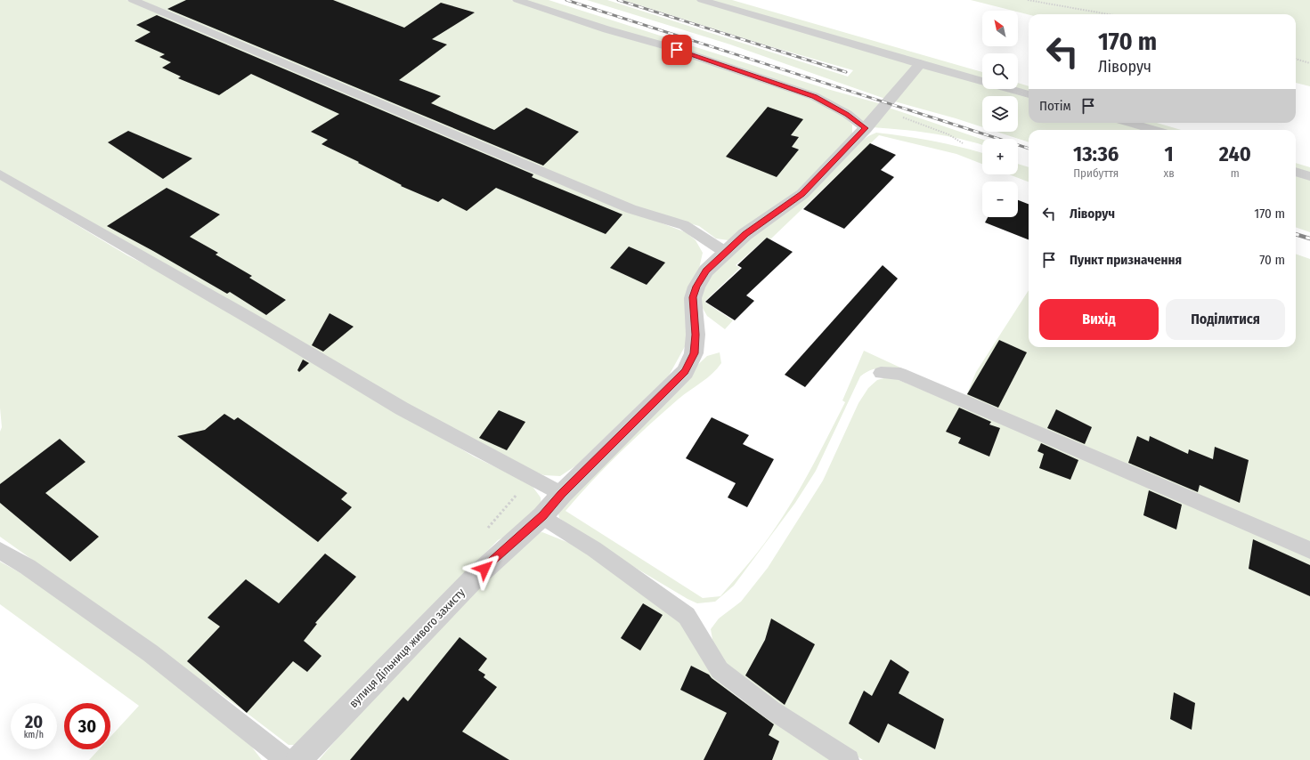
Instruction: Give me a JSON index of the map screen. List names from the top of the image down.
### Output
{
  "streets": {
    "street": ["вулиця Дільниця живого захисту"]
  },
  "north": "top left",
  "page": {
    "map_buttons": ["+", "−"],
    "turn": ["170 m", "Ліворуч"],
    "then": "Потім",
    "eta": [
      "13:36",
      "Прибуття",
      "1",
      "хв",
      "240",
      "m"
    ],
    "list": [
      {
        "name": "Ліворуч",
        "value": "170 m"
      },
      {
        "name": "Пункт призначення",
        "value": "70 m"
      }
    ],
    "buttons": ["Вихід", "Поділитися"],
    "speed": "20 km/h",
    "limit": "30"
  }
}
